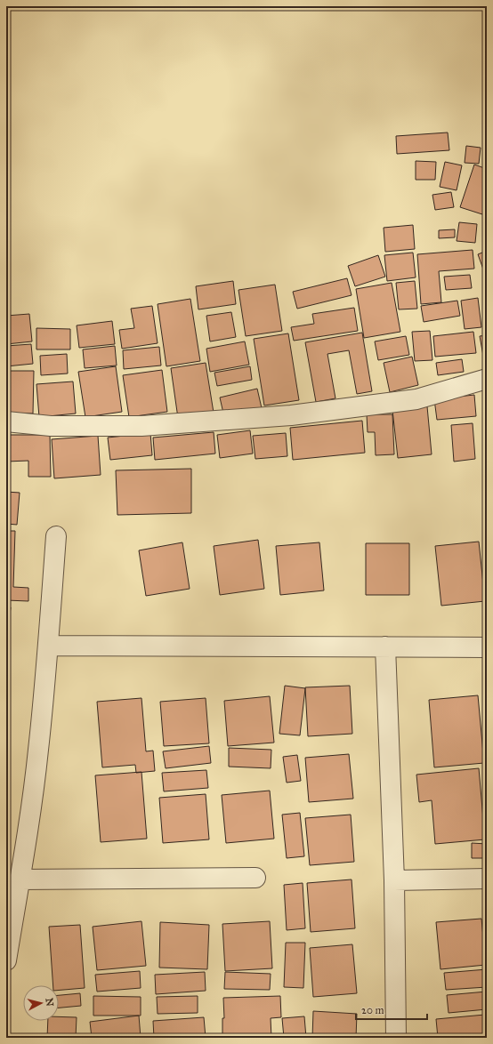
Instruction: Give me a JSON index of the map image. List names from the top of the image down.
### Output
{
  "scale_bar": "20 m",
  "north": "right"
}
